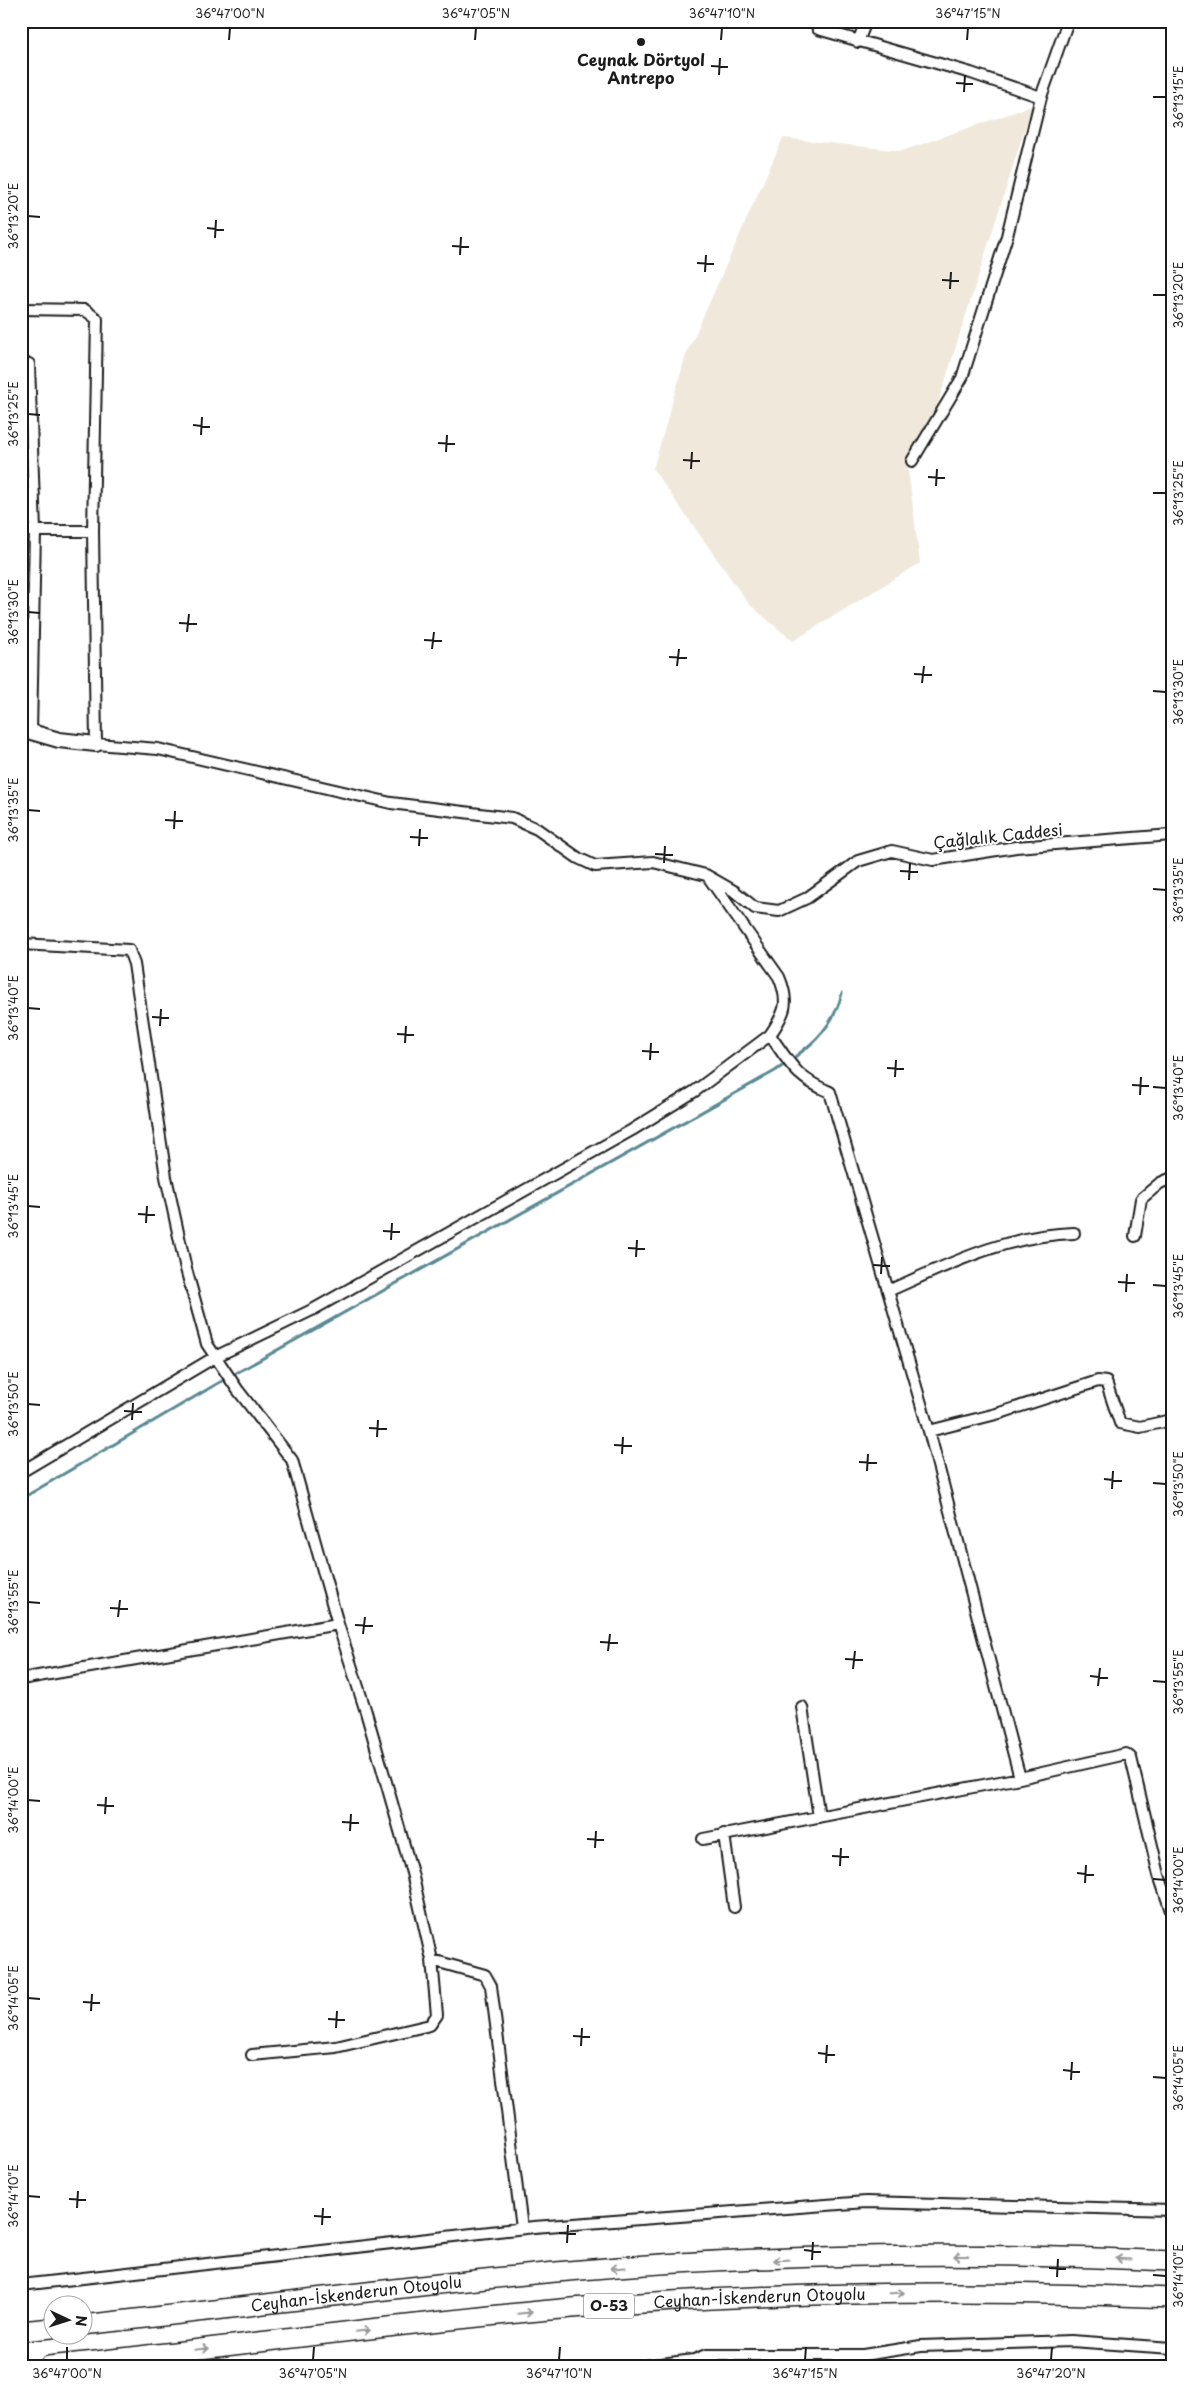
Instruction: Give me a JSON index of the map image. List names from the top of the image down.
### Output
{
  "streets": {
    "highway": ["Ceyhan-İskenderun Otoyolu", "O-53"],
    "street": ["Çağlalık Caddesi"]
  },
  "places": ["Ceynak Dörtyol Antrepo"],
  "north": "right",
  "coordinates": [
    "36°47'00\"N",
    "36°47'05\"N",
    "36°47'10\"N",
    "36°47'15\"N",
    "36°13'15\"E",
    "36°13'20\"E",
    "36°13'25\"E",
    "36°13'30\"E",
    "36°13'35\"E",
    "36°13'40\"E",
    "36°13'45\"E",
    "36°13'50\"E",
    "36°13'55\"E",
    "36°14'00\"E",
    "36°14'05\"E",
    "36°14'10\"E",
    "36°47'20\"N"
  ]
}
